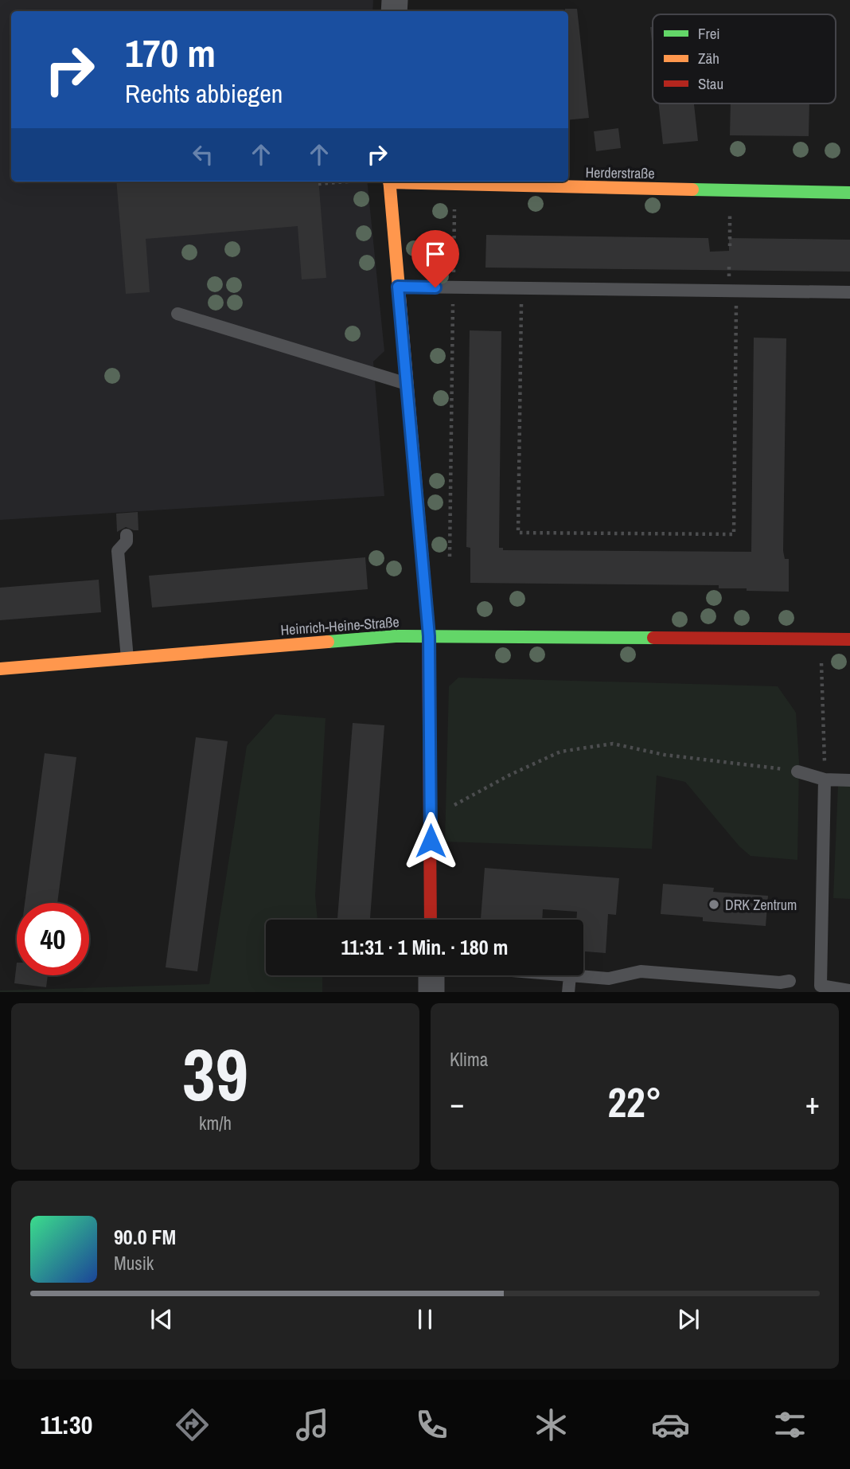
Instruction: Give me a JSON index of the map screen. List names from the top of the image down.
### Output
{
  "streets": {
    "street": ["Herderstraße", "Heinrich-Heine-Straße"]
  },
  "places": ["DRK Zentrum"],
  "legend": ["Frei", "Zäh", "Stau"],
  "page": {
    "turn": ["170 m", "Rechts abbiegen"],
    "limit": "40",
    "trip": "11:31 · 1 Min. · 180 m",
    "tile": [
      ["39", "km/h"],
      "Klima"
    ],
    "heat": ["−", "22°", "+"],
    "song": ["90.0 FM", "Musik"],
    "tabs": "11:30"
  }
}
